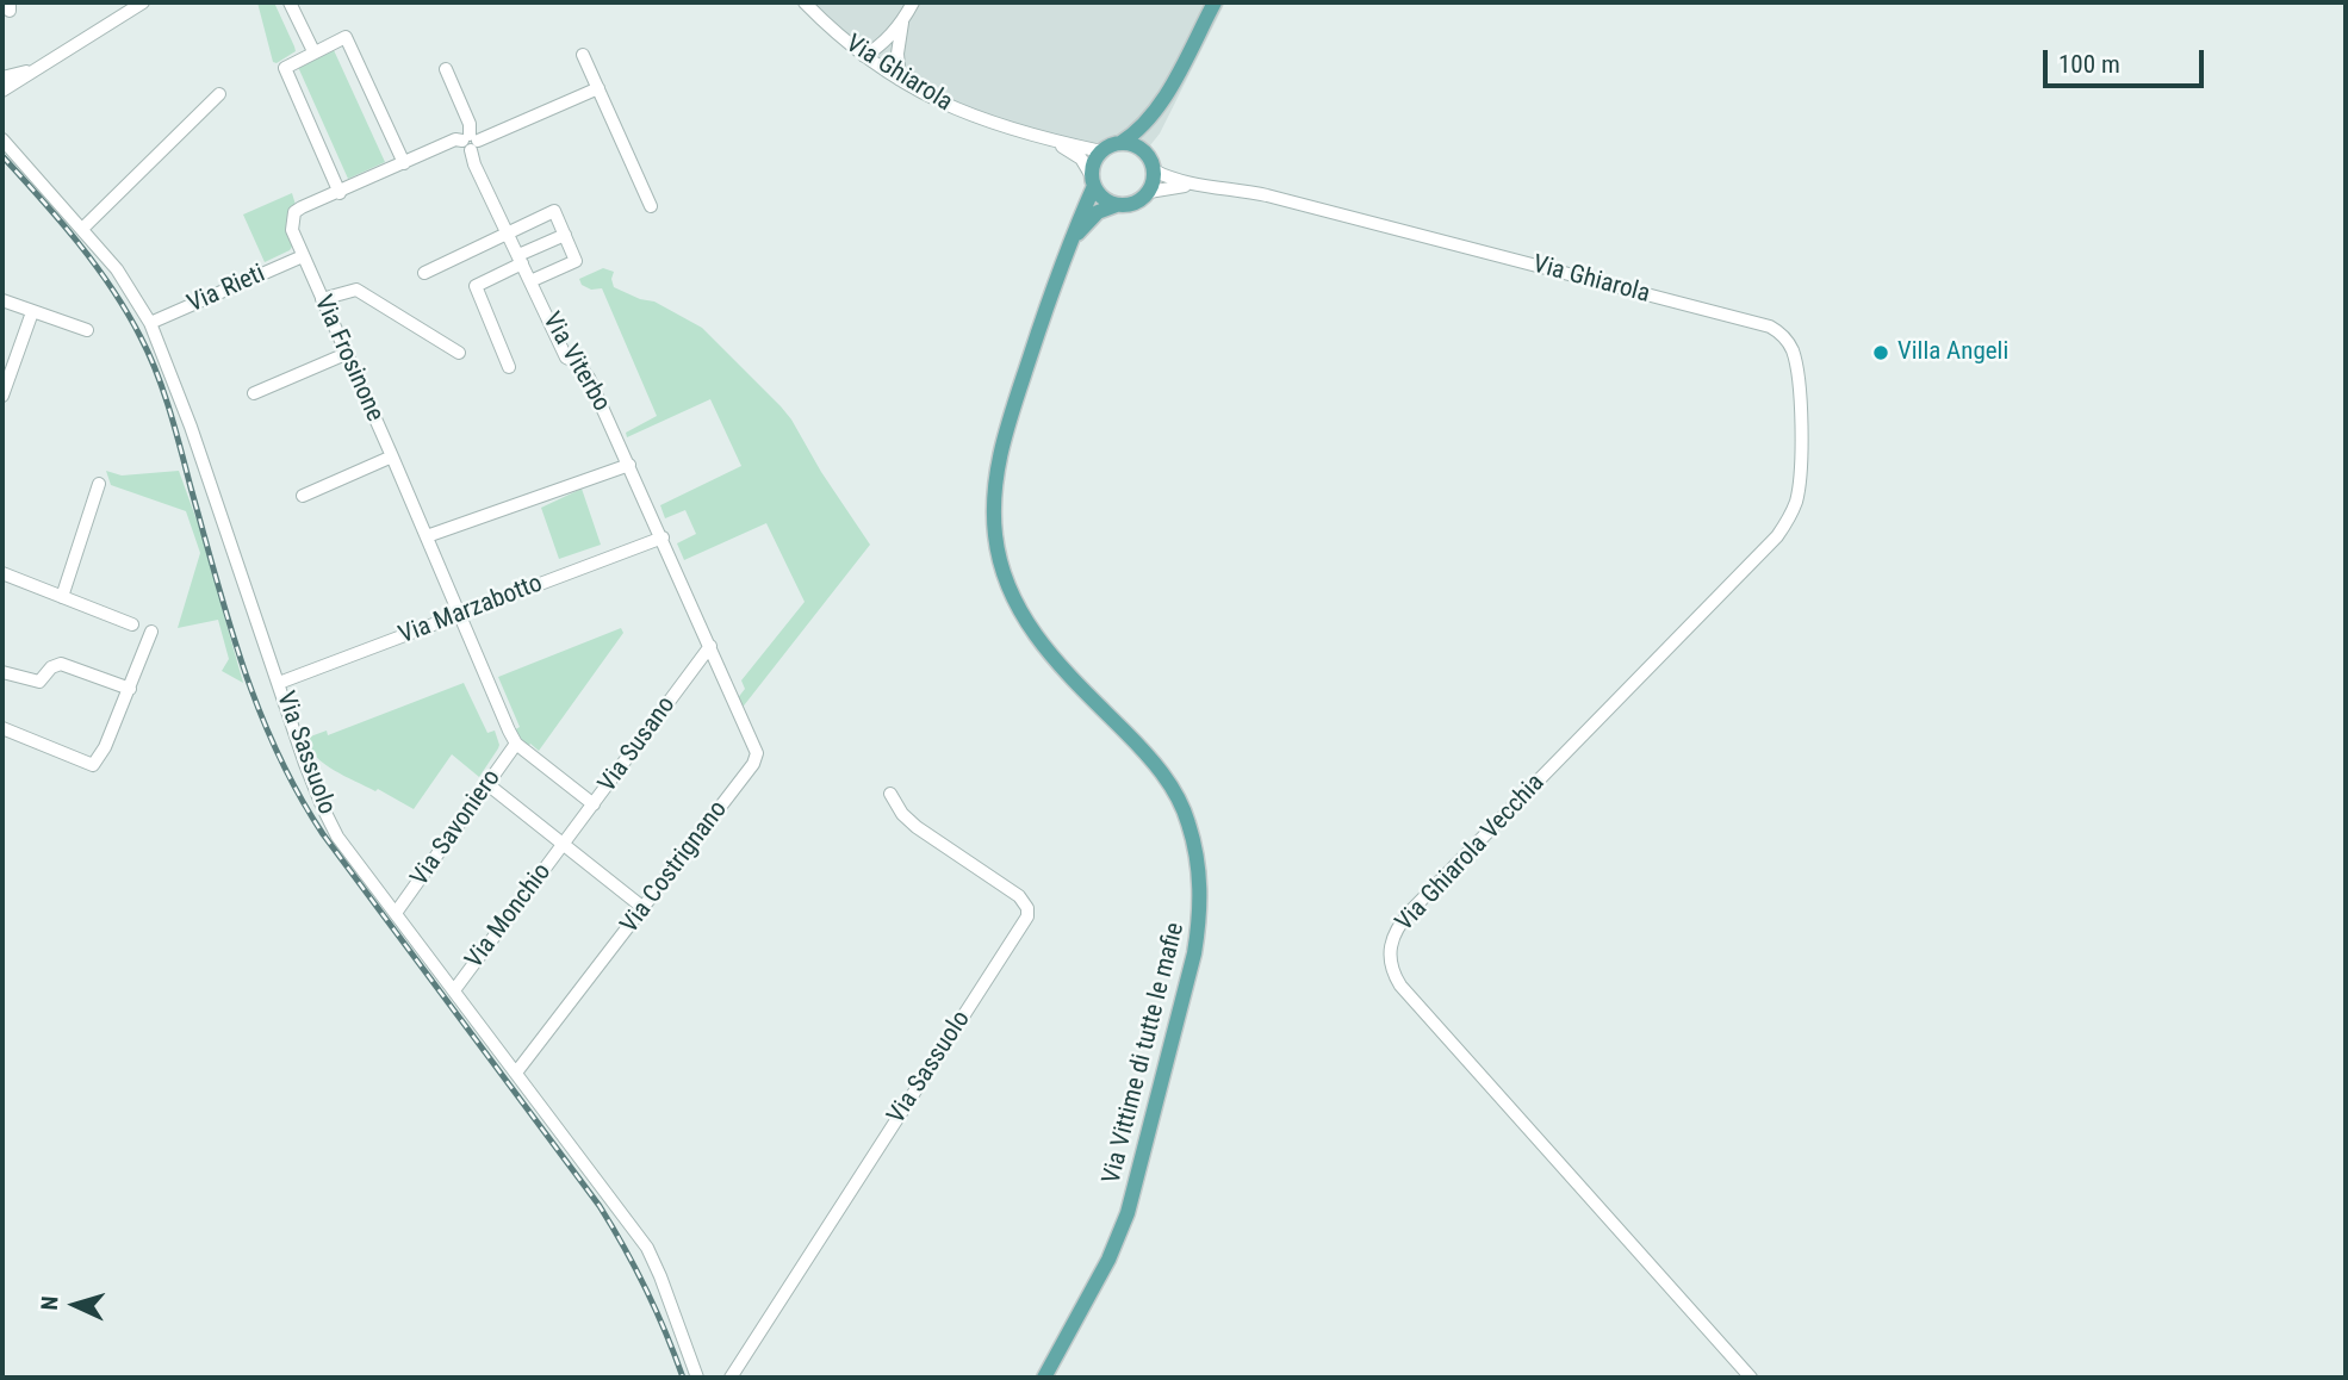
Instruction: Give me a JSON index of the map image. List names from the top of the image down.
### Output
{
  "streets": {
    "main road": ["Via Vittime di tutte le mafie"],
    "street": [
      "Via Ghiarola",
      "Via Rieti",
      "Via Frosinone",
      "Via Viterbo",
      "Via Marzabotto",
      "Via Susano",
      "Via Sassuolo",
      "Via Savoniero",
      "Via Ghiarola Vecchia",
      "Via Costrignano",
      "Via Monchio"
    ]
  },
  "crossings": [
    ["Via Ghiarola", "Via Ghiarola Vecchia"],
    ["Via Ghiarola", "Via Vittime di tutte le mafie"],
    ["Via Rieti", "Via Frosinone"],
    ["Via Rieti", "Via Sassuolo"],
    ["Via Frosinone", "Via Viterbo"],
    ["Via Frosinone", "Via Marzabotto"],
    ["Via Frosinone", "Via Savoniero"],
    ["Via Viterbo", "Via Marzabotto"],
    ["Via Marzabotto", "Via Sassuolo"],
    ["Via Susano", "Via Costrignano"],
    ["Via Susano", "Via Monchio"],
    ["Via Sassuolo", "Via Savoniero"],
    ["Via Sassuolo", "Via Costrignano"],
    ["Via Sassuolo", "Via Monchio"]
  ],
  "places": ["Villa Angeli"],
  "scale_bar": "100 m",
  "north": "left"
}
